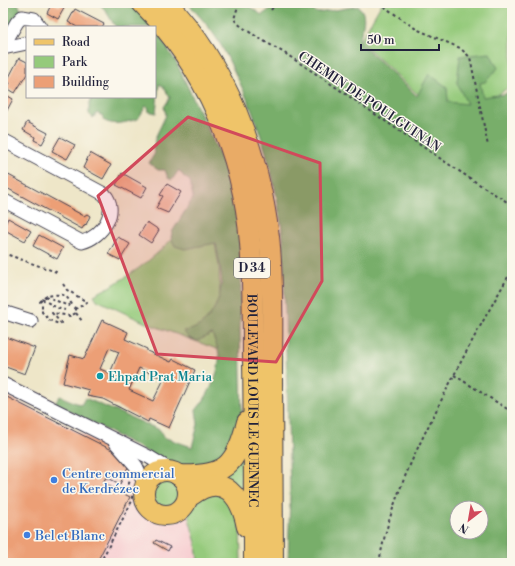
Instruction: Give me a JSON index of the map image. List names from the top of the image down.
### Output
{
  "streets": {
    "main road": ["D 34", "BOULEVARD LOUIS LE GUENNEC"],
    "path": ["CHEMIN DE POULGUINAN"]
  },
  "places": ["Ehpad Prat Maria", "Centre commercial de Kerdrézec", "Bel et Blanc"],
  "legend": ["Road", "Park", "Building"],
  "scale_bar": "50 m",
  "north": "bottom left"
}
